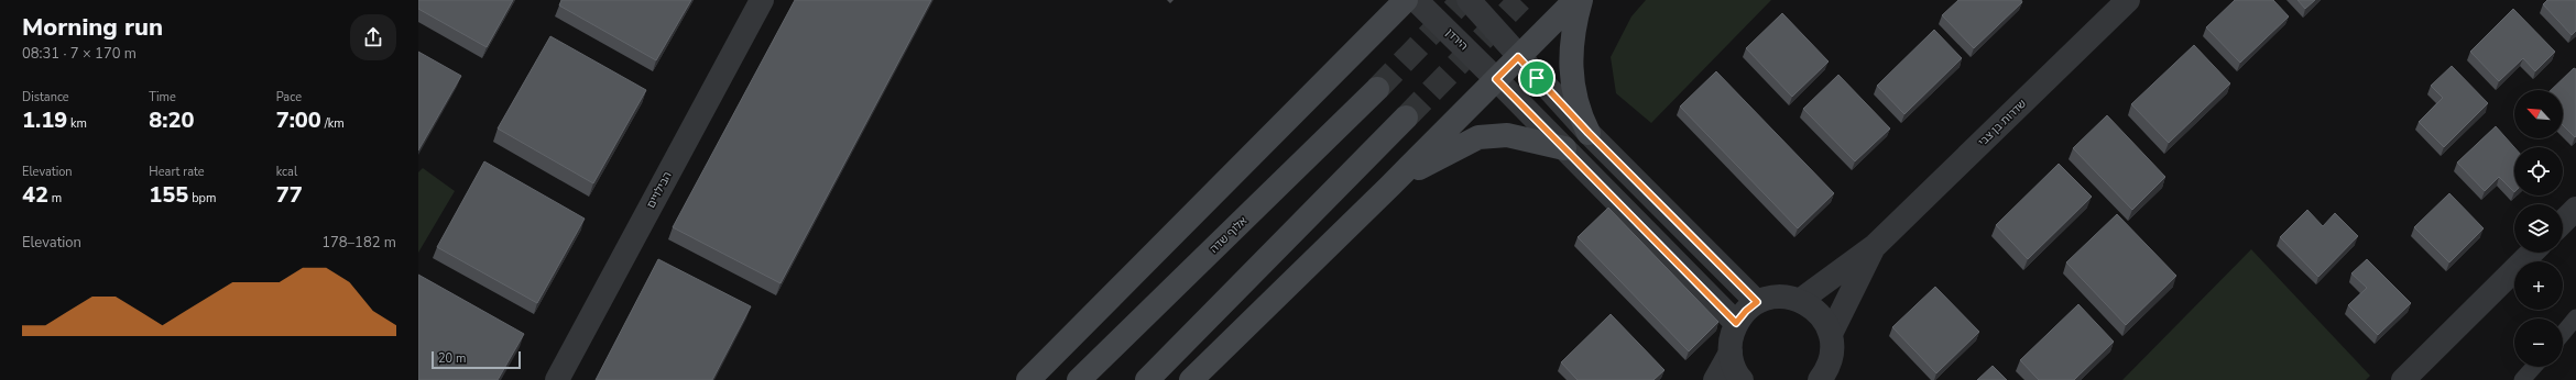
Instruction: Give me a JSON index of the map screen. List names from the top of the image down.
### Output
{
  "streets": {
    "main road": ["אלוף שדה"],
    "street": ["הירדן", "שדרות בן צבי", "הבילויים"]
  },
  "scale_bar": "20 m",
  "north": "top left",
  "page": {
    "heading": ["Morning run", "08:31 · 7 × 170 m"],
    "stats": [
      ["Distance", "1.19 km"],
      ["Time", "8:20"],
      ["Pace", "7:00 /km"],
      ["Elevation", "42 m"],
      ["Heart rate", "155 bpm"],
      ["kcal", "77"]
    ],
    "map_buttons": ["+", "−"],
    "chart": ["Elevation", "178–182 m"],
    "scale": "20 m"
  }
}
